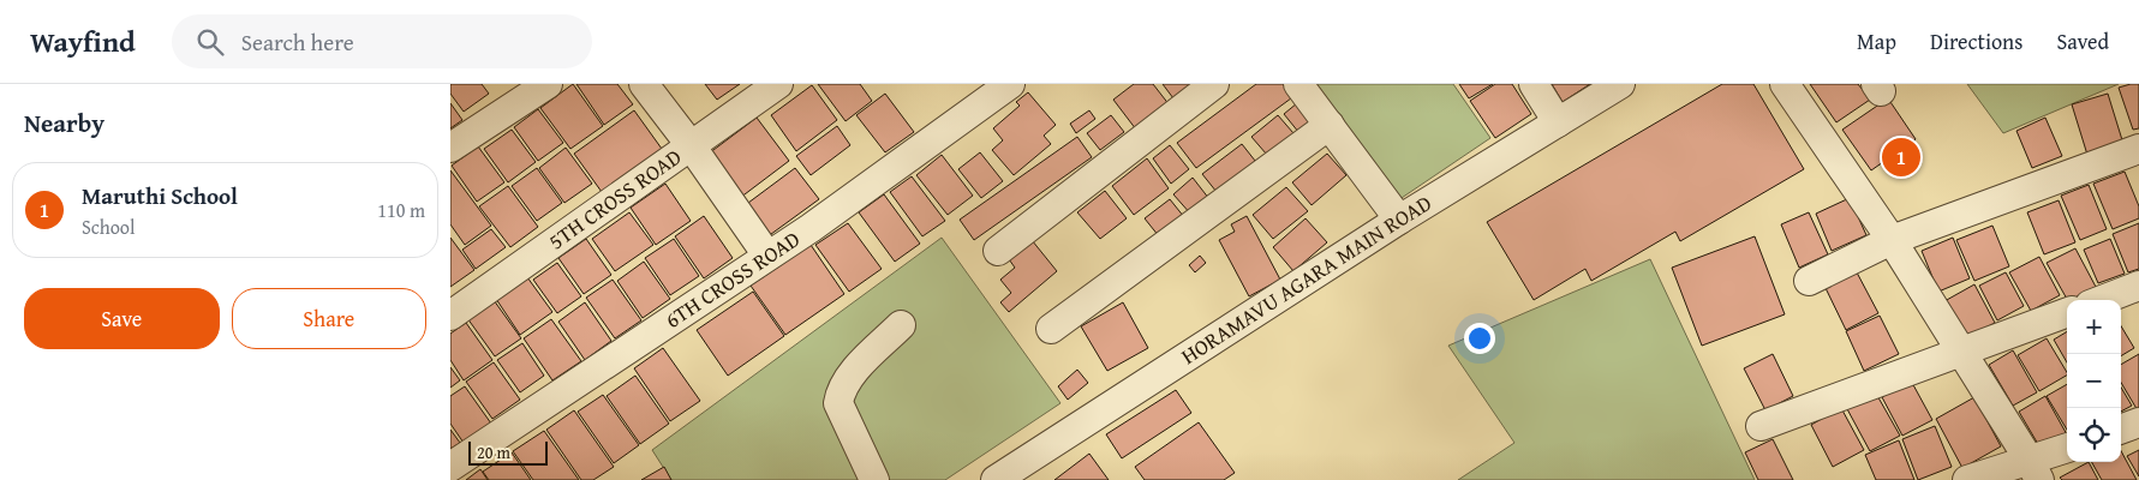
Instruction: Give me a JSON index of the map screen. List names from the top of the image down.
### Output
{
  "streets": {
    "street": ["5TH CROSS ROAD", "6TH CROSS ROAD", "HORAMAVU AGARA MAIN ROAD"]
  },
  "scale_bar": "20 m",
  "page": {
    "header": "Wayfind",
    "search": "Search here",
    "nav": ["Map", "Directions", "Saved"],
    "heading": "Nearby",
    "pins": "1",
    "list": [
      {
        "mark": "1",
        "name": "Maruthi School",
        "note": "School",
        "value": "110 m"
      }
    ],
    "buttons": ["Save", "Share"],
    "map_buttons": ["+", "−"],
    "scale": "20 m"
  }
}
